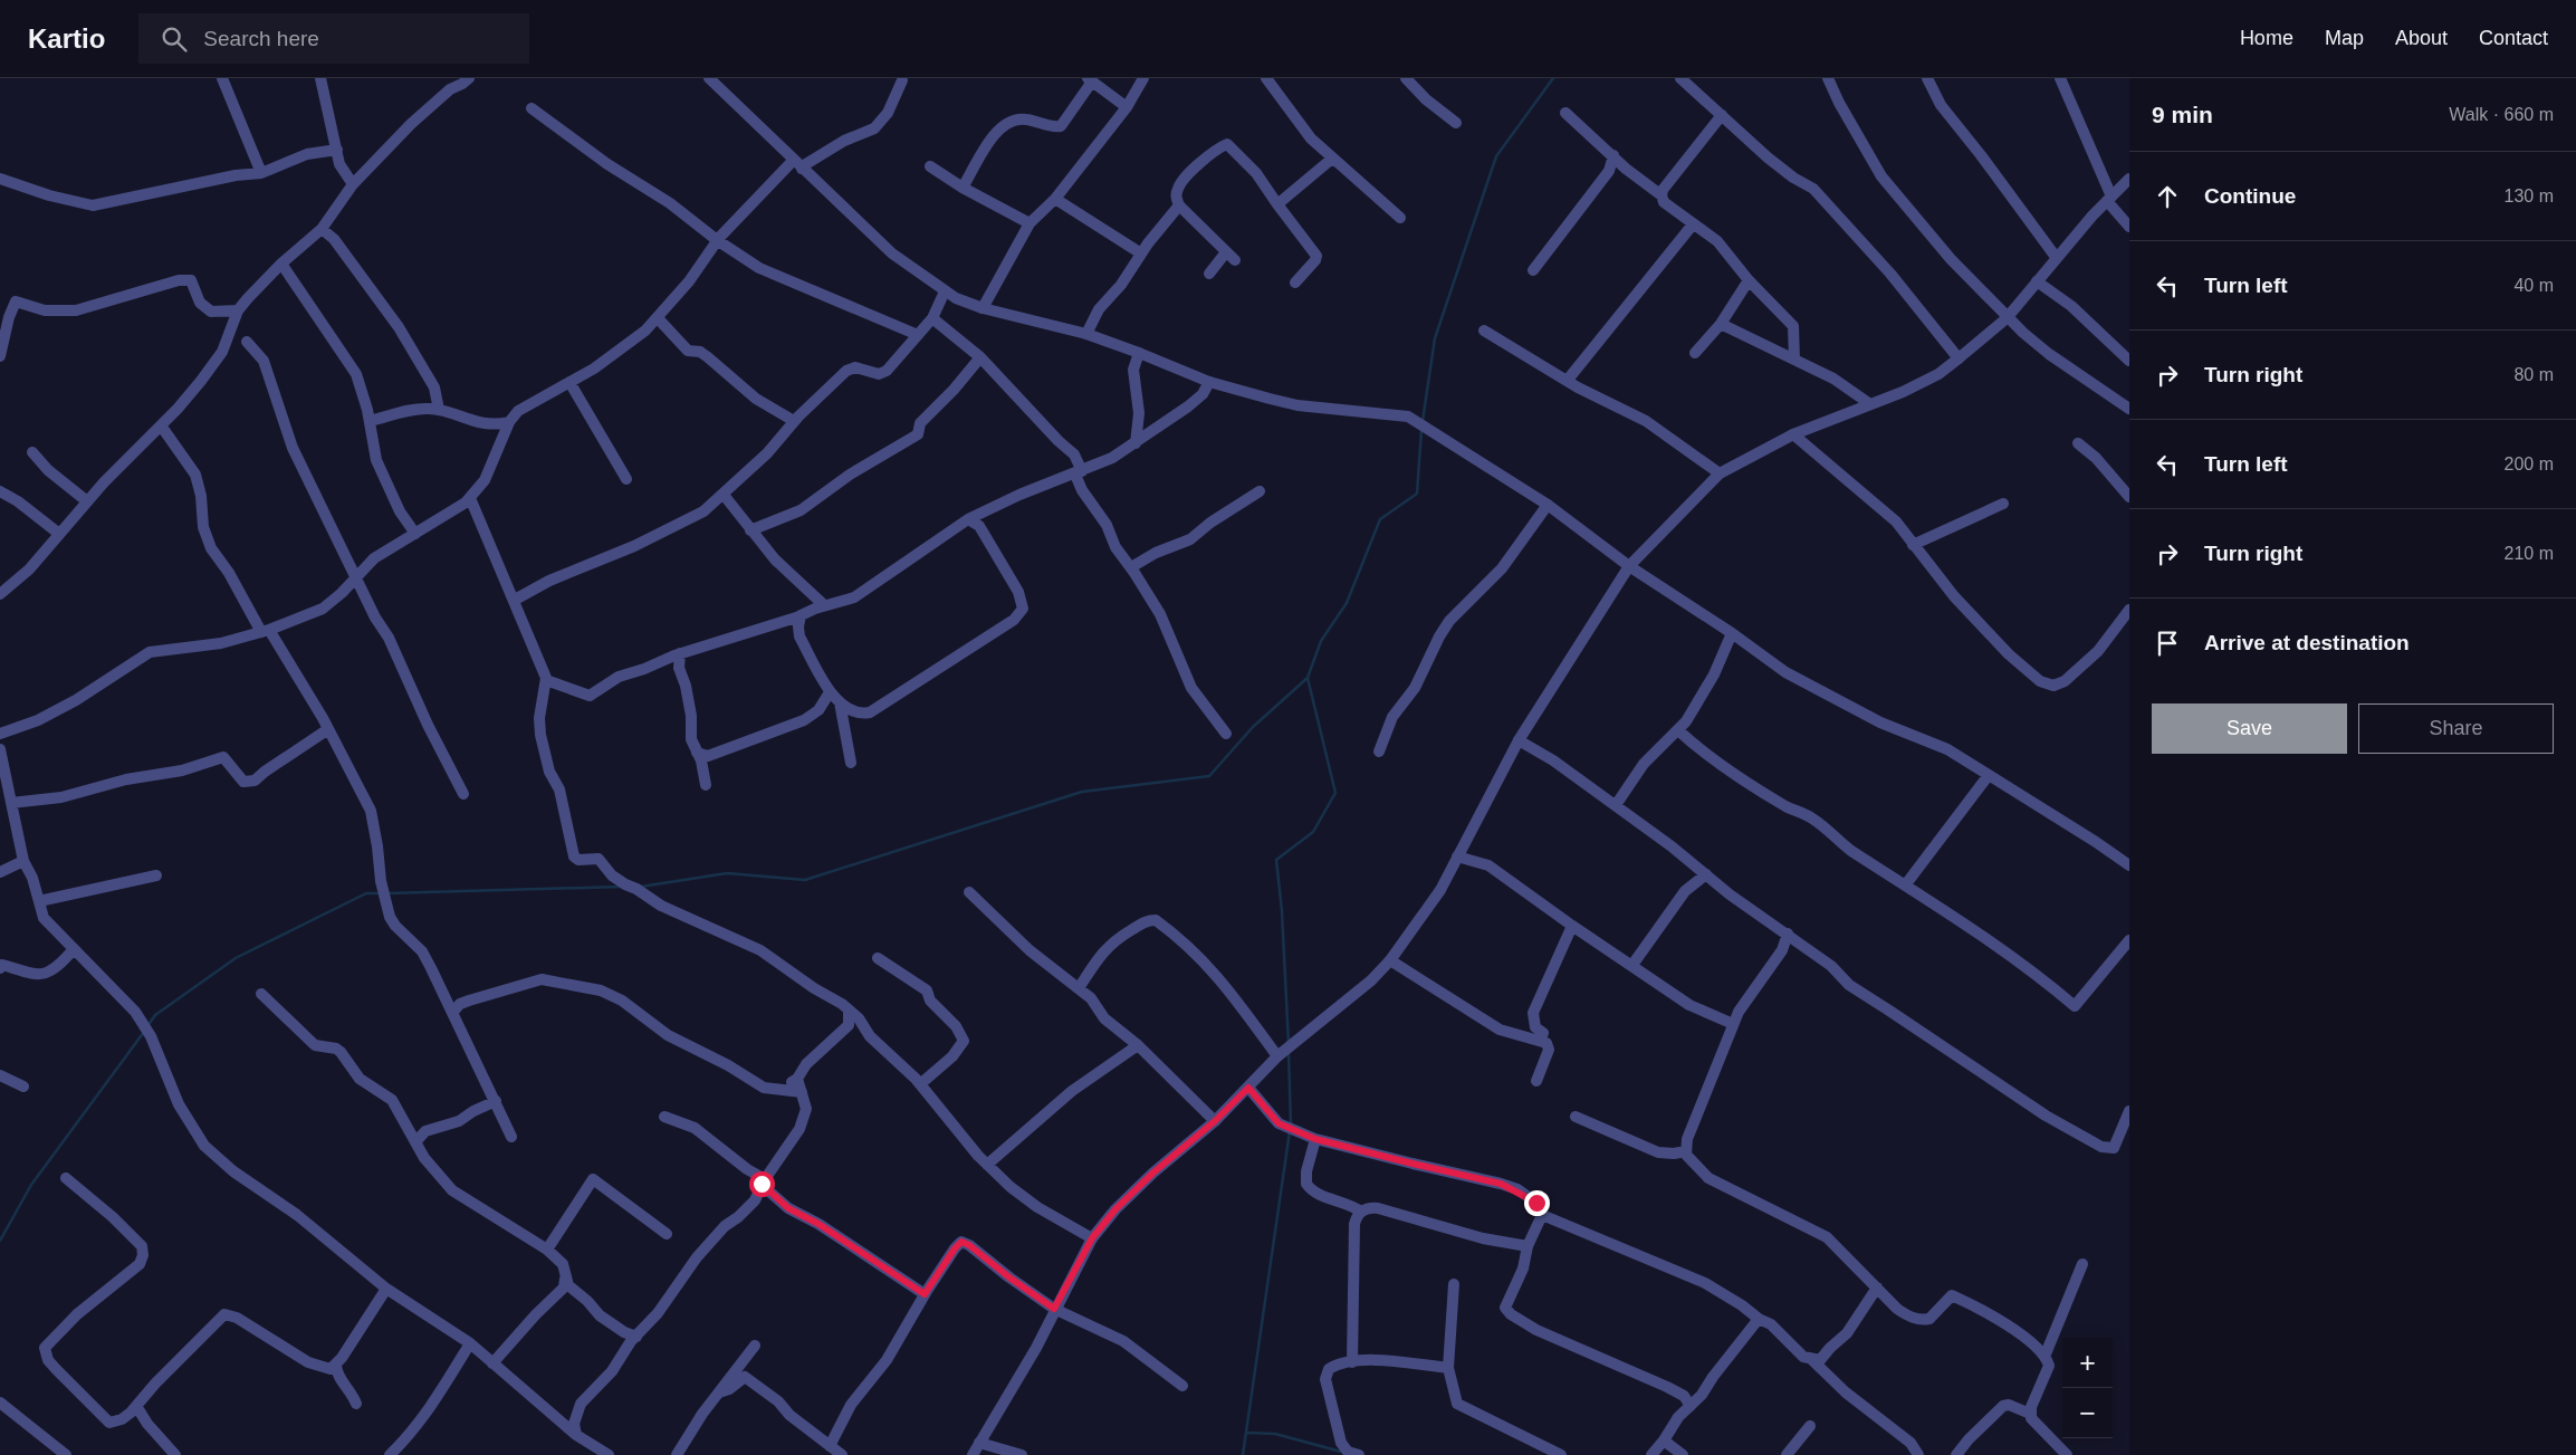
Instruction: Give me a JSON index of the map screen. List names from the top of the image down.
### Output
{
  "page": {
    "header": "Kartio",
    "search": "Search here",
    "nav": [
      "Home",
      "Map",
      "About",
      "Contact"
    ],
    "heading": ["9 min", "Walk · 660 m"],
    "list": [
      ["Continue", "130 m"],
      ["Turn left", "40 m"],
      ["Turn right", "80 m"],
      ["Turn left", "200 m"],
      ["Turn right", "210 m"],
      "Arrive at destination"
    ],
    "buttons": ["Save", "Share"],
    "map_buttons": ["+", "−"]
  }
}
